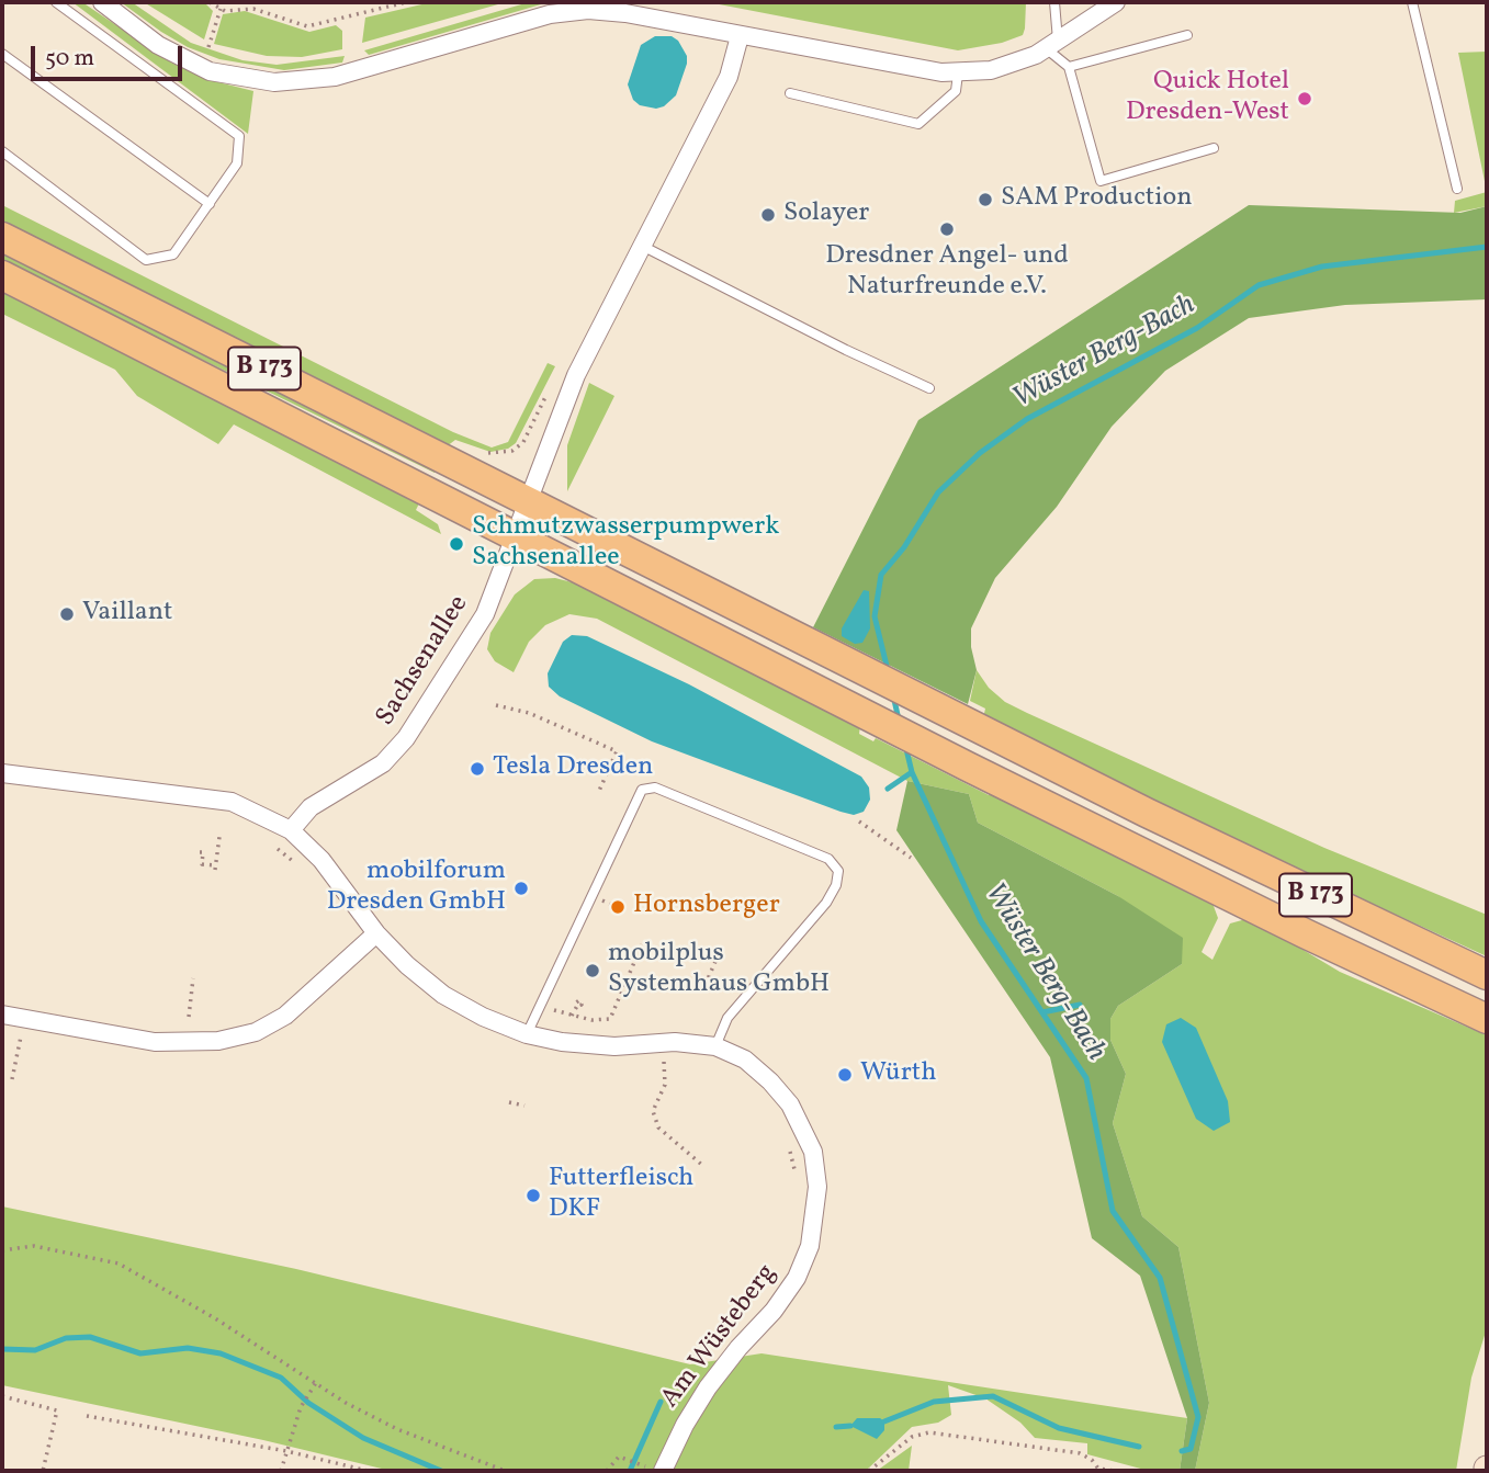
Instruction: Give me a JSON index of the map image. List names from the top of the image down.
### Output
{
  "streets": {
    "main road": ["B 173"],
    "street": ["Sachsenallee", "Am Wüsteberg"]
  },
  "crossings": [
    ["B 173", "Sachsenallee"],
    ["Sachsenallee", "Am Wüsteberg"]
  ],
  "water": ["Wüster Berg-Bach"],
  "places": [
    "Quick Hotel Dresden-West",
    "SAM Production",
    "Solayer",
    "Dresdner Angel- und Naturfreunde e.V.",
    "Schmutzwasserpumpwerk Sachsenallee",
    "Vaillant",
    "Tesla Dresden",
    "mobilforum Dresden GmbH",
    "Hornsberger",
    "mobilplus Systemhaus GmbH",
    "Würth",
    "Futterfleisch DKF"
  ],
  "scale_bar": "50 m"
}
